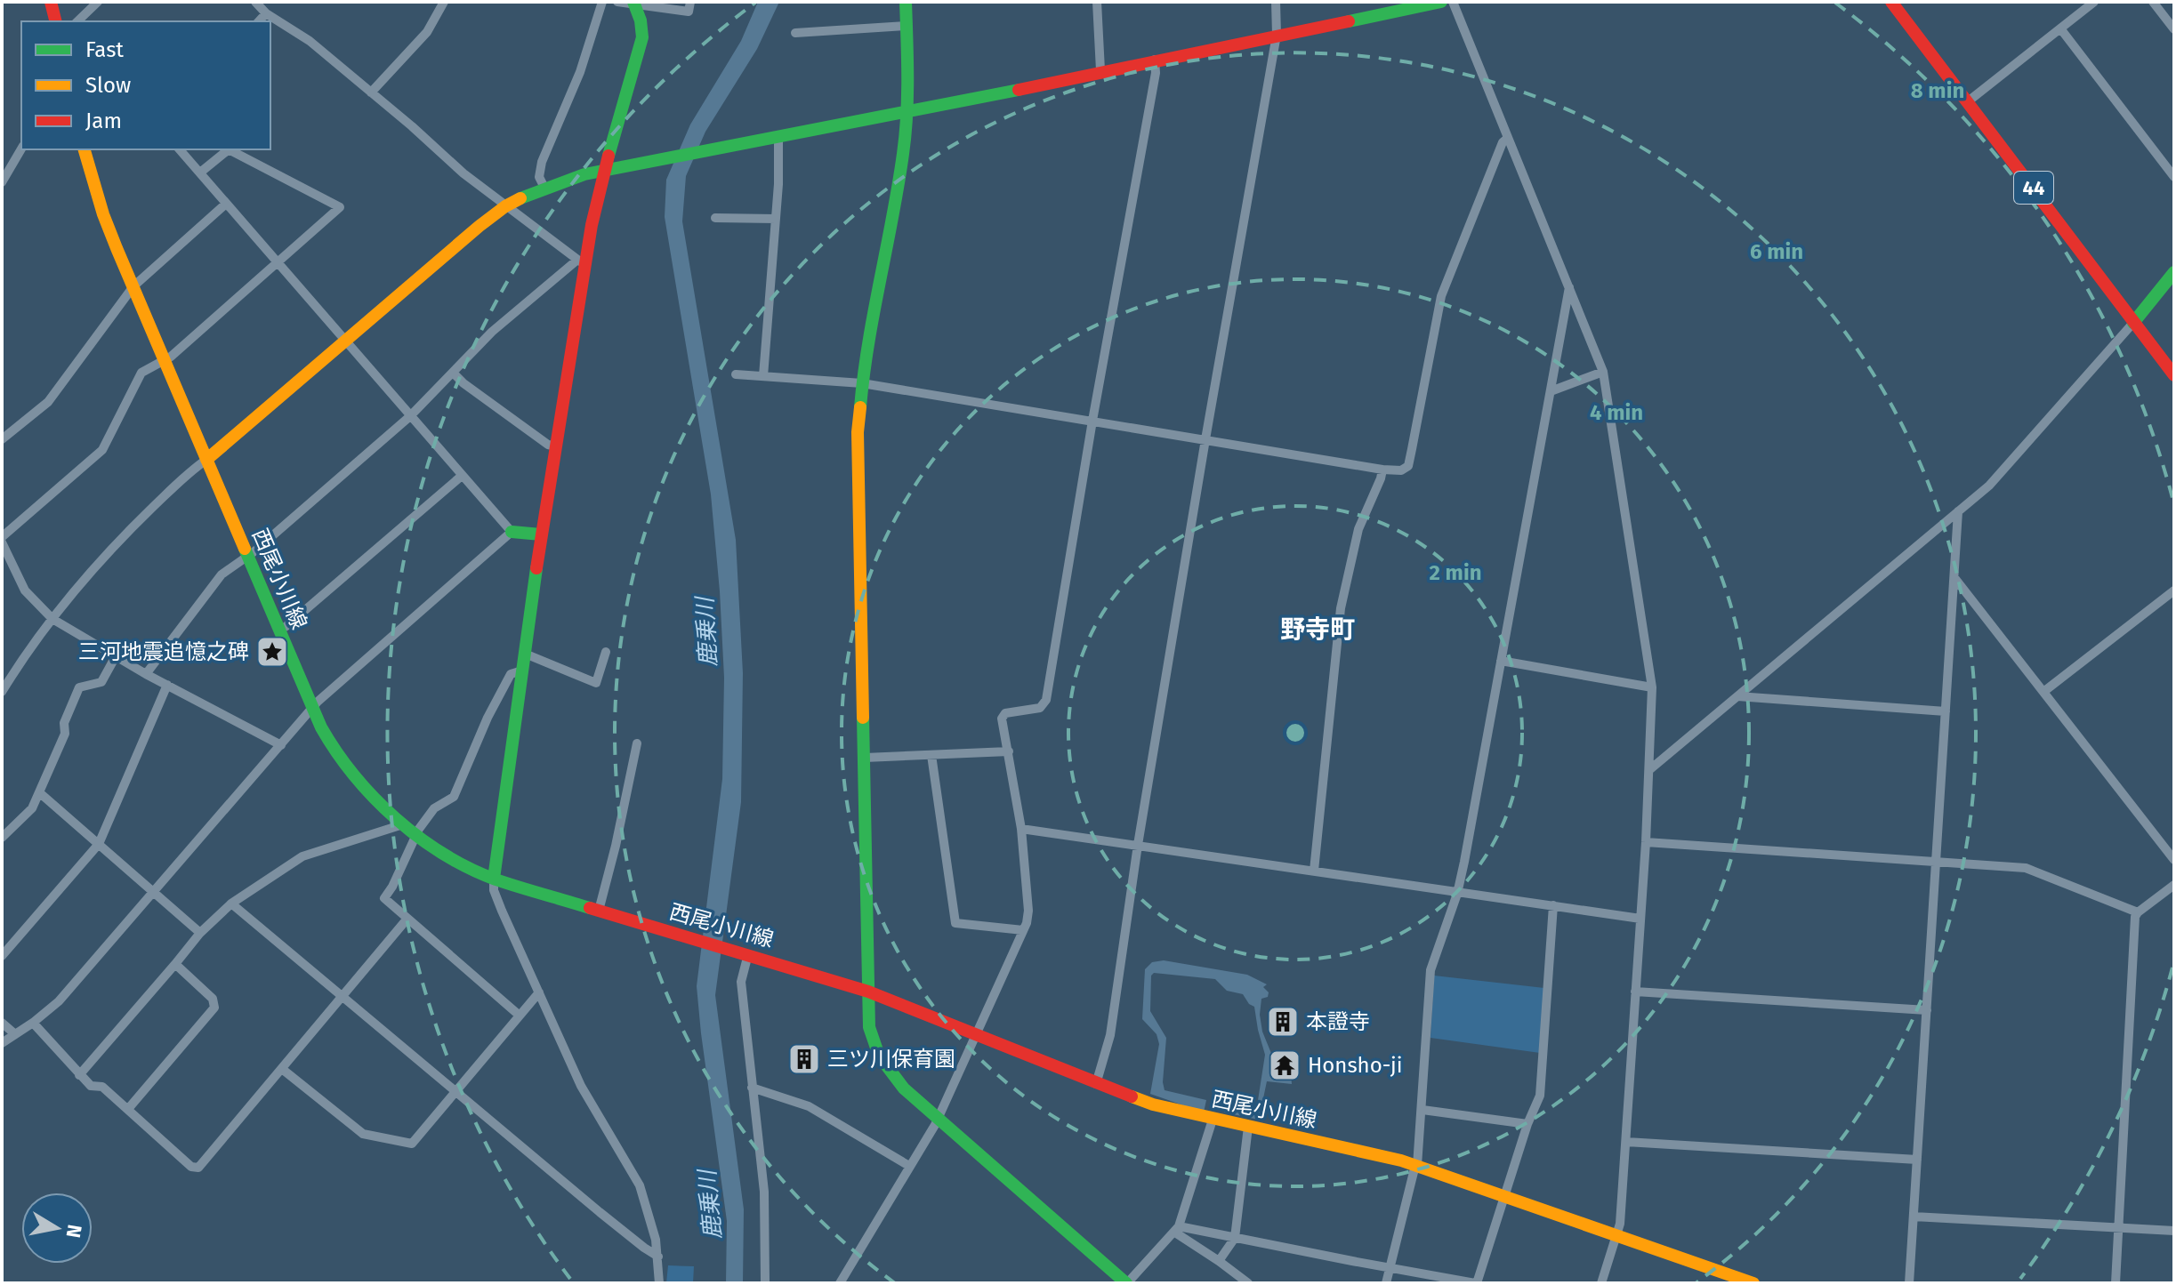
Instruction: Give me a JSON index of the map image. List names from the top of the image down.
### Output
{
  "streets": {
    "street": ["44", "西尾小川線"]
  },
  "districts": ["野寺町"],
  "water": ["鹿乗川"],
  "places": {
    "place": ["三河地震追憶之碑"],
    "building": ["本證寺", "三ツ川保育園"],
    "temple": ["Honsho-ji"]
  },
  "legend": ["Fast", "Slow", "Jam"],
  "north": "right",
  "rings": [
    "8 min",
    "6 min",
    "4 min",
    "2 min"
  ]
}
